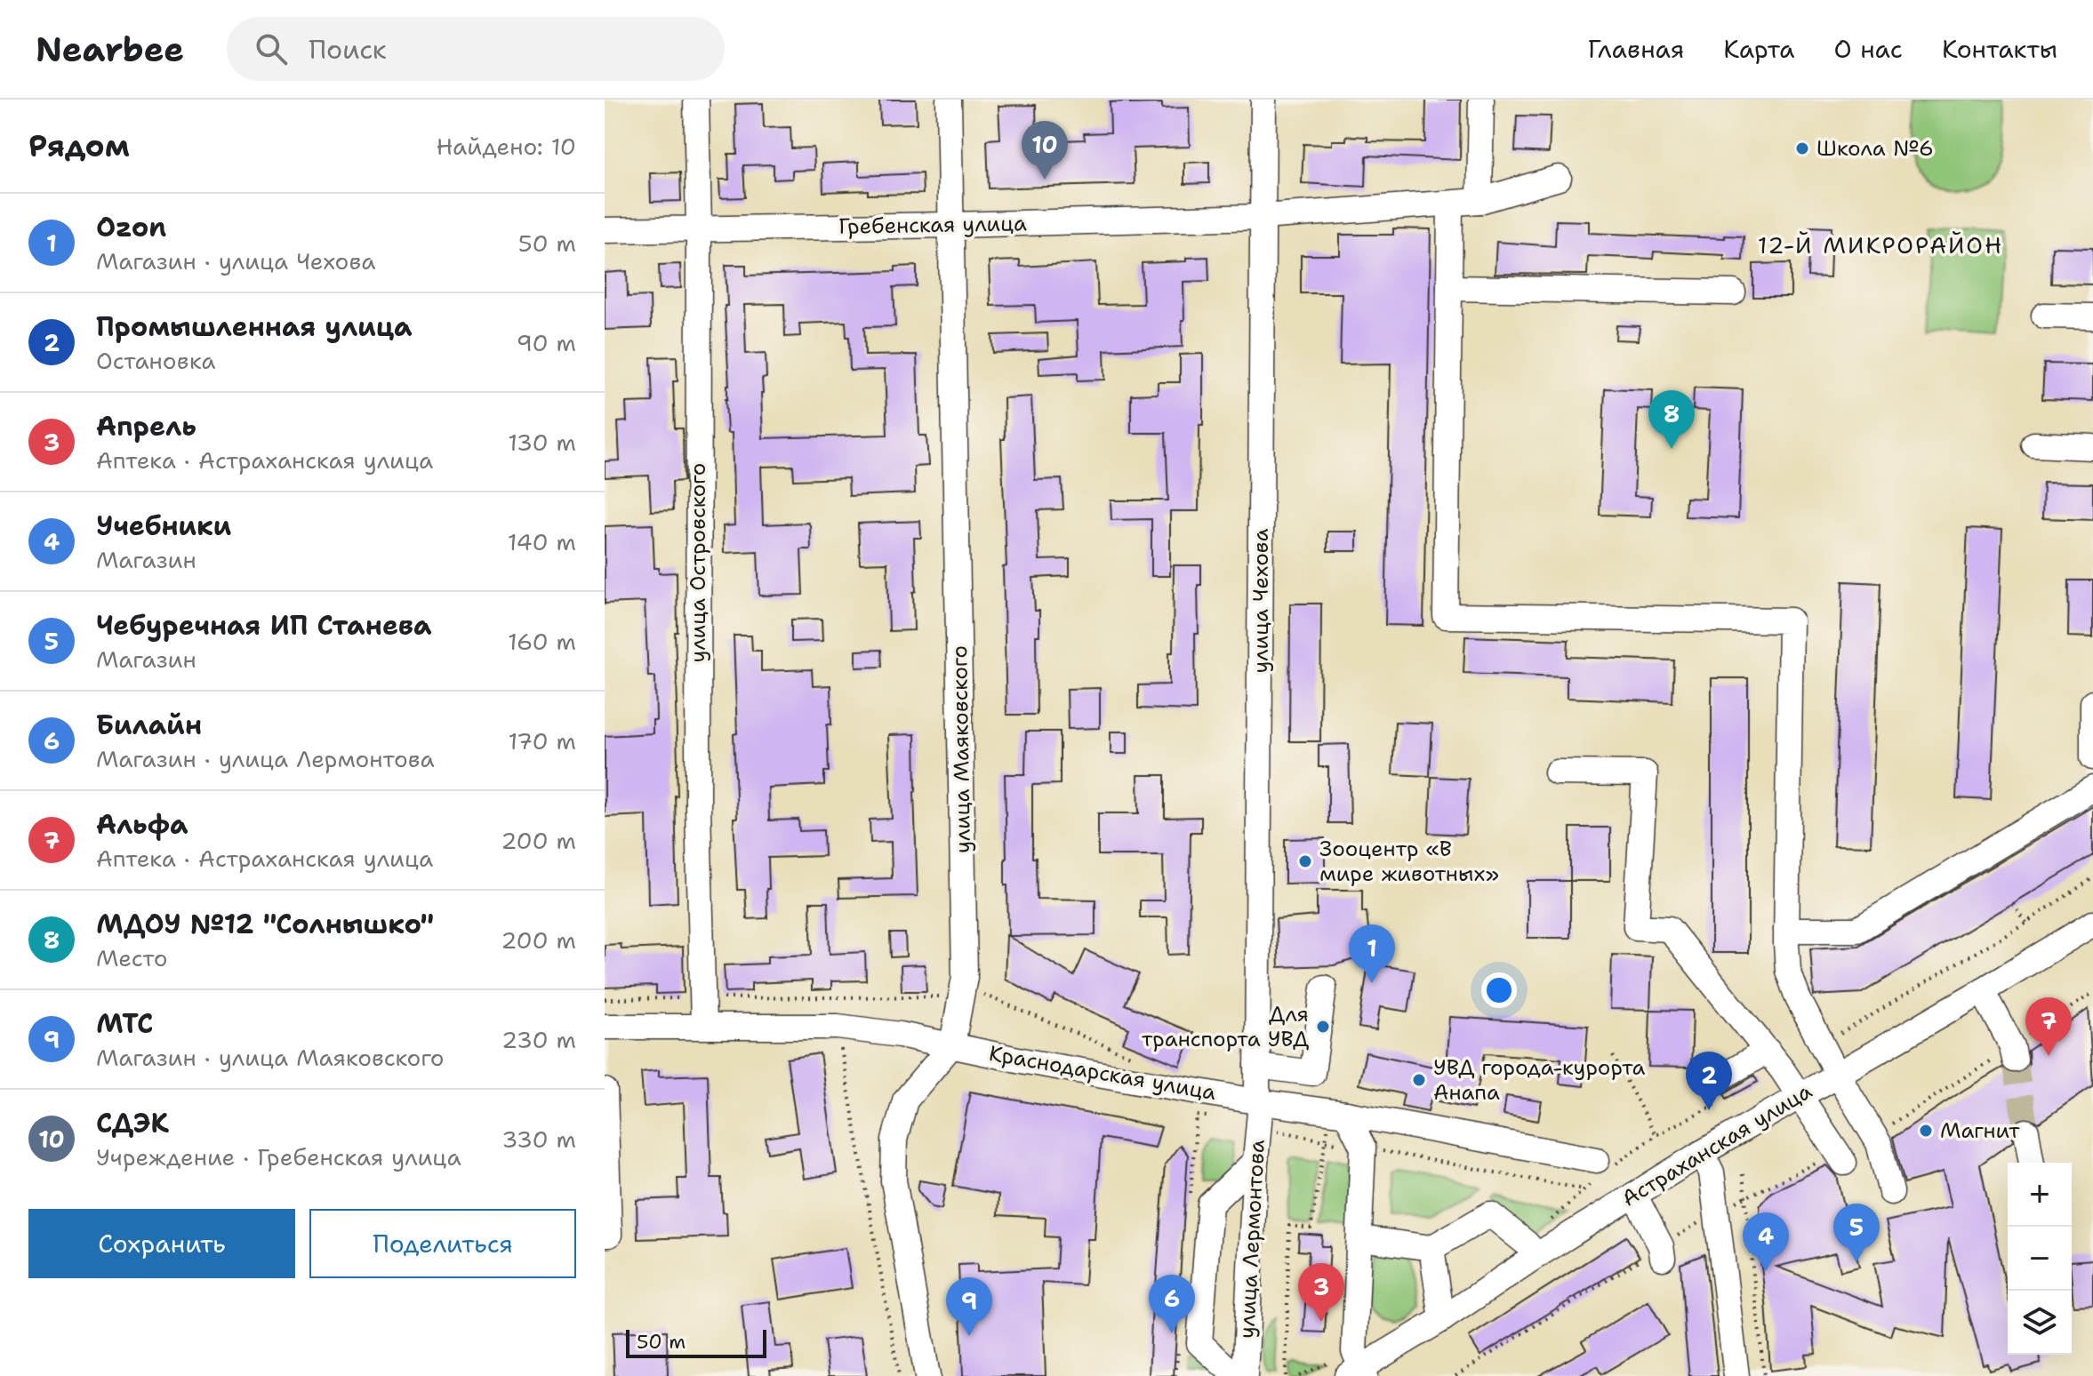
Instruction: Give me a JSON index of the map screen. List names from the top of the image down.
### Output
{
  "streets": {
    "street": [
      "Гребенская улица",
      "улица Островского",
      "улица Чехова",
      "улица Маяковского",
      "Краснодарская улица",
      "Астраханская улица",
      "улица Лермонтова"
    ]
  },
  "crossings": [
    ["Гребенская улица", "улица Островского"],
    ["Гребенская улица", "улица Чехова"],
    ["Гребенская улица", "улица Маяковского"],
    ["улица Островского", "Краснодарская улица"],
    ["улица Чехова", "Краснодарская улица"],
    ["улица Чехова", "улица Лермонтова"],
    ["улица Маяковского", "Краснодарская улица"],
    ["Краснодарская улица", "улица Лермонтова"]
  ],
  "districts": ["12-Й МИКРОРАЙОН"],
  "places": [
    "Школа №6",
    "Зооцентр «В мире животных»",
    "Для транспорта УВД",
    "УВД города-курорта Анапа",
    "Магнит"
  ],
  "scale_bar": "50 m",
  "page": {
    "header": "Nearbee",
    "search": "Поиск",
    "nav": [
      "Главная",
      "Карта",
      "О нас",
      "Контакты"
    ],
    "heading": ["Рядом", "Найдено: 10"],
    "pins": [
      "10",
      "8",
      "1",
      "7",
      "2",
      "5",
      "4",
      "3",
      "6",
      "9"
    ],
    "list": [
      {
        "mark": "1",
        "name": "Ozon",
        "note": "Магазин · улица Чехова",
        "value": "50 m"
      },
      {
        "mark": "2",
        "name": "Промышленная улица",
        "note": "Остановка",
        "value": "90 m"
      },
      {
        "mark": "3",
        "name": "Апрель",
        "note": "Аптека · Астраханская улица",
        "value": "130 m"
      },
      {
        "mark": "4",
        "name": "Учебники",
        "note": "Магазин",
        "value": "140 m"
      },
      {
        "mark": "5",
        "name": "Чебуречная ИП Станева",
        "note": "Магазин",
        "value": "160 m"
      },
      {
        "mark": "6",
        "name": "Билайн",
        "note": "Магазин · улица Лермонтова",
        "value": "170 m"
      },
      {
        "mark": "7",
        "name": "Альфа",
        "note": "Аптека · Астраханская улица",
        "value": "200 m"
      },
      {
        "mark": "8",
        "name": "МДОУ №12 \"Солнышко\"",
        "note": "Место",
        "value": "200 m"
      },
      {
        "mark": "9",
        "name": "МТС",
        "note": "Магазин · улица Маяковского",
        "value": "230 m"
      },
      {
        "mark": "10",
        "name": "СДЭК",
        "note": "Учреждение · Гребенская улица",
        "value": "330 m"
      }
    ],
    "map_buttons": ["+", "−"],
    "buttons": ["Сохранить", "Поделиться"],
    "scale": "50 m"
  }
}
